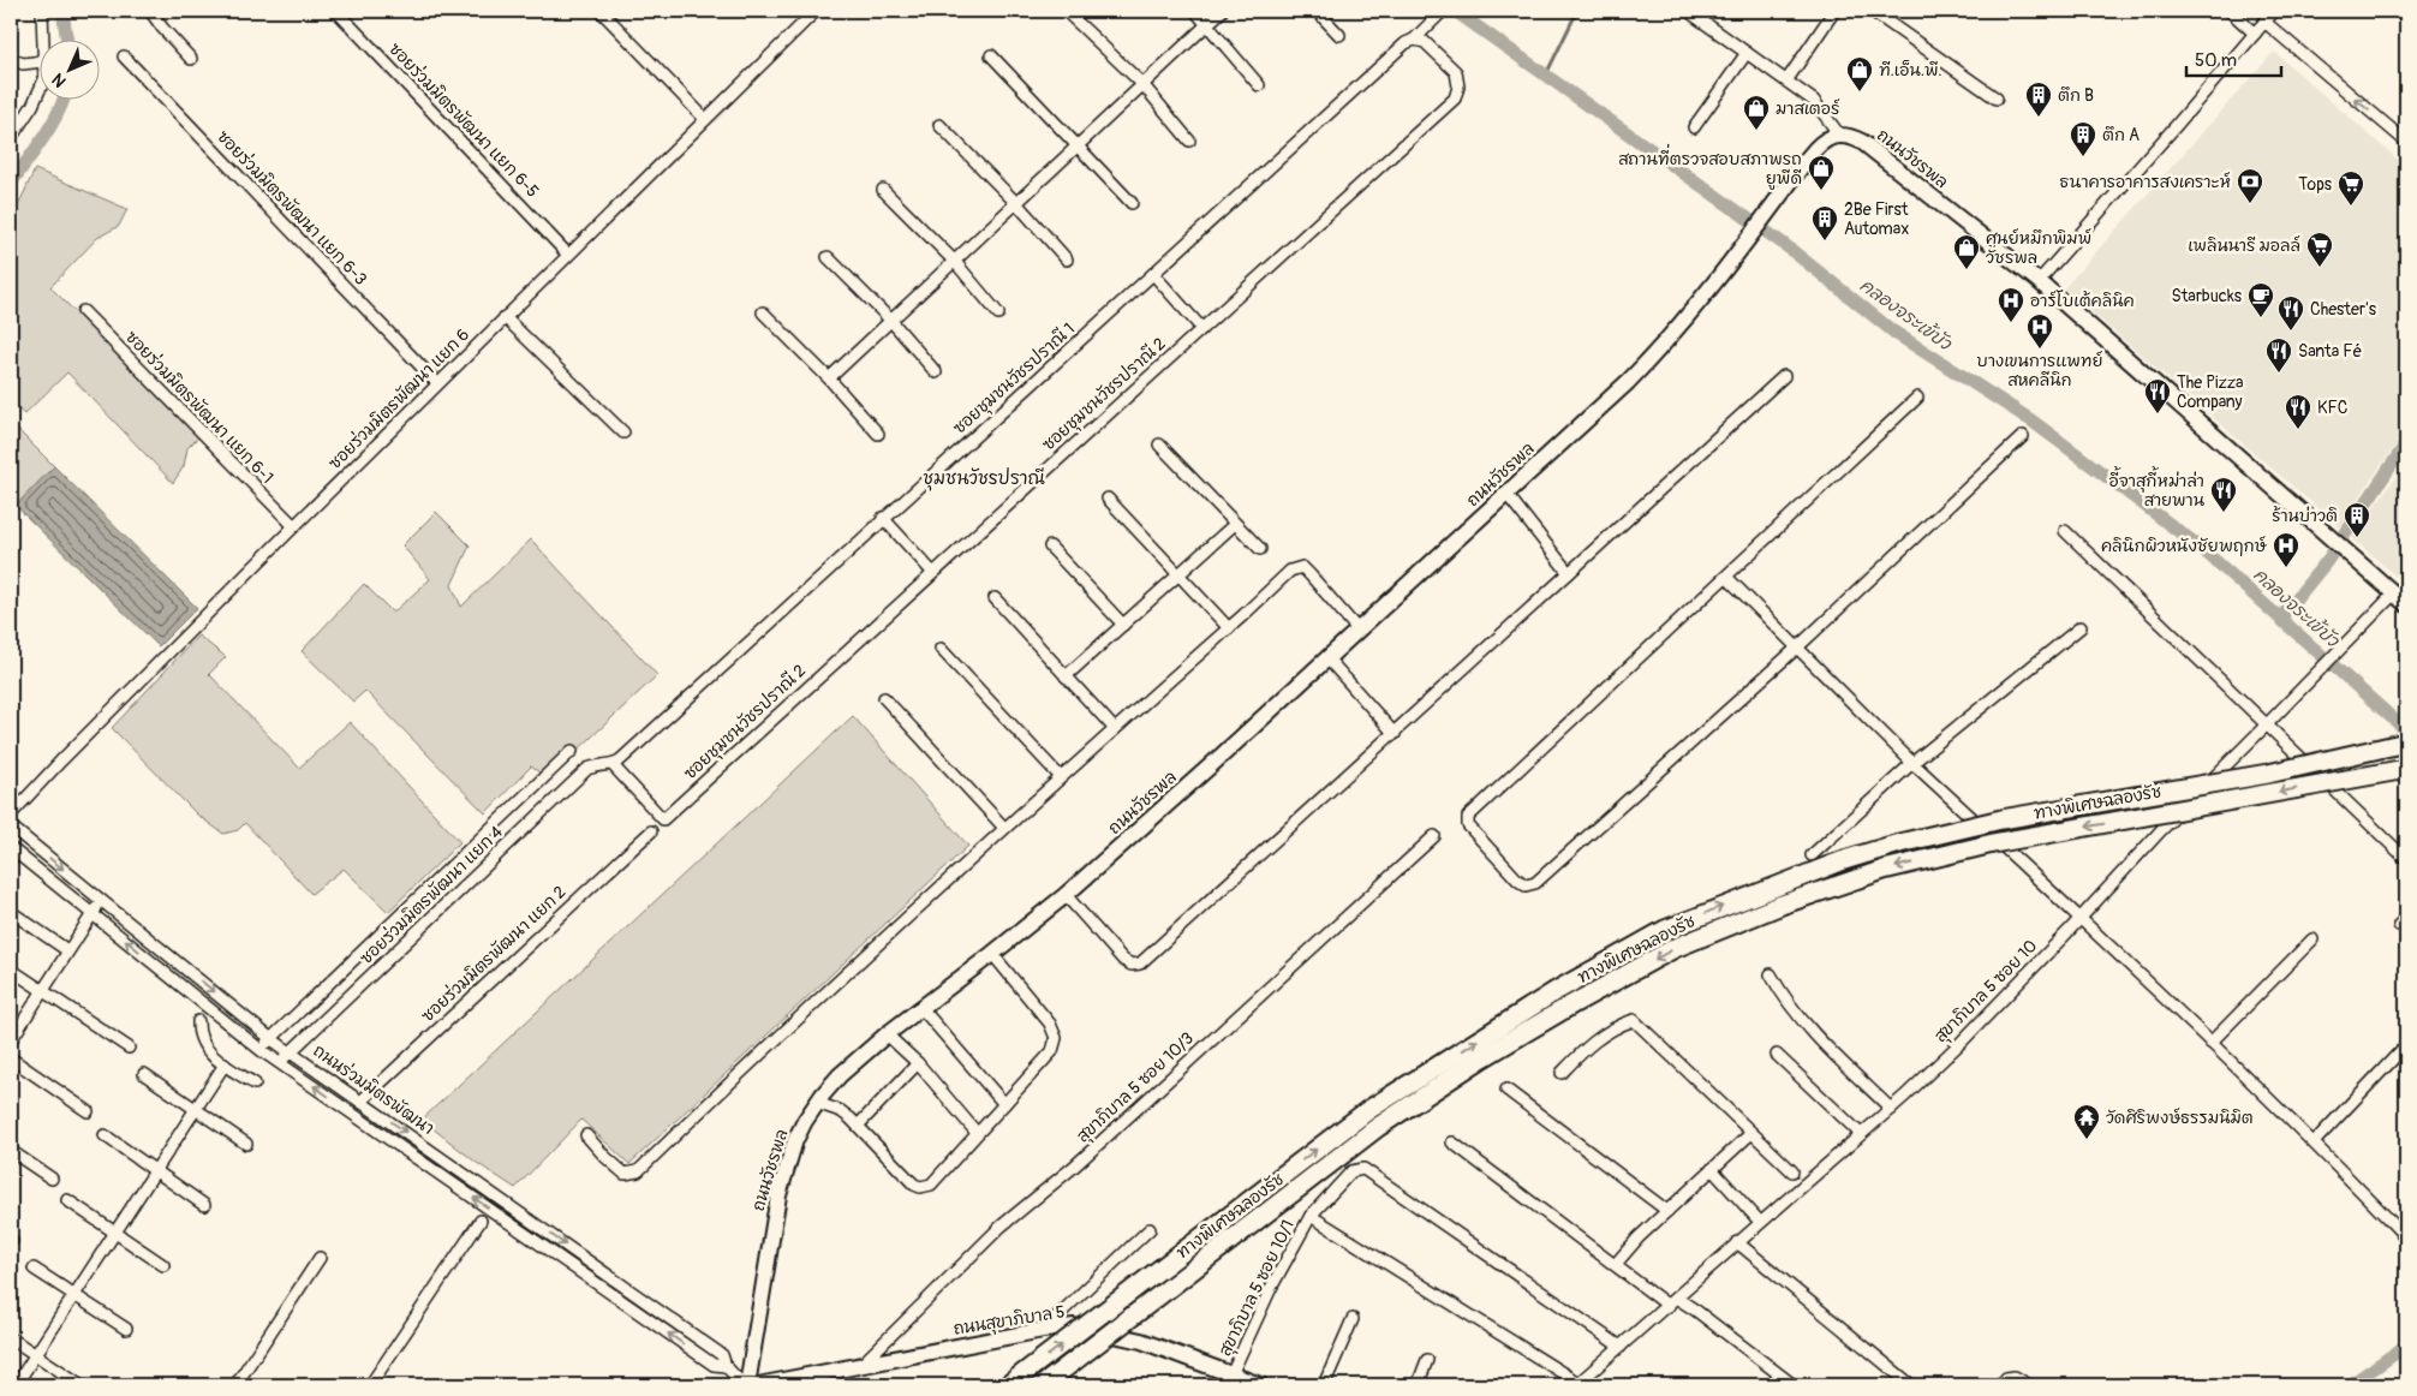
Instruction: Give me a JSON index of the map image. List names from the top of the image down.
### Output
{
  "streets": {
    "highway": ["ทางพิเศษฉลองรัช"],
    "main road": ["ถนนวัชรพล", "ถนนสุขาภิบาล 5"],
    "street": [
      "ซอยร่วมมิตรพัฒนา แยก 6-5",
      "ซอยร่วมมิตรพัฒนา แยก 6-3",
      "ซอยชุมชนวัชรปราณี 1",
      "ซอยชุมชนวัชรปราณี 2",
      "ซอยร่วมมิตรพัฒนา แยก 6",
      "ซอยร่วมมิตรพัฒนา แยก 6-1",
      "ซอยร่วมมิตรพัฒนา แยก 4",
      "ซอยร่วมมิตรพัฒนา แยก 2",
      "สุขาภิบาล 5 ซอย 10",
      "สุขาภิบาล 5 ซอย 10/3",
      "ถนนร่วมมิตรพัฒนา",
      "สุขาภิบาล 5 ซอย 10/1"
    ]
  },
  "crossings": [
    ["ซอยร่วมมิตรพัฒนา แยก 6-5", "ซอยร่วมมิตรพัฒนา แยก 6"],
    ["ถนนวัชรพล", "สุขาภิบาล 5 ซอย 10"],
    ["ถนนวัชรพล", "ถนนร่วมมิตรพัฒนา"],
    ["ซอยร่วมมิตรพัฒนา แยก 6-3", "ซอยร่วมมิตรพัฒนา แยก 6"],
    ["ซอยชุมชนวัชรปราณี 1", "ซอยชุมชนวัชรปราณี 2"],
    ["ซอยชุมชนวัชรปราณี 1", "ซอยร่วมมิตรพัฒนา แยก 4"],
    ["ซอยชุมชนวัชรปราณี 2", "ซอยร่วมมิตรพัฒนา แยก 4"],
    ["ซอยร่วมมิตรพัฒนา แยก 6", "ซอยร่วมมิตรพัฒนา แยก 6-1"],
    ["ซอยร่วมมิตรพัฒนา แยก 4", "ถนนร่วมมิตรพัฒนา"],
    ["ซอยร่วมมิตรพัฒนา แยก 2", "ถนนร่วมมิตรพัฒนา"],
    ["สุขาภิบาล 5 ซอย 10", "สุขาภิบาล 5 ซอย 10/1"],
    ["สุขาภิบาล 5 ซอย 10/3", "ถนนสุขาภิบาล 5"],
    ["สุขาภิบาล 5 ซอย 10/1", "ถนนสุขาภิบาล 5"]
  ],
  "districts": ["ชุมชนวัชรปราณี"],
  "water": ["คลองจระเข้บัว"],
  "places": {
    "shop": [
      "ที.เอ็น.พี.",
      "มาสเตอร์",
      "สถานที่ตรวจสอบสภาพรถ ยูพีดี",
      "ศูนย์หมึกพิมพ์ วัชรพล"
    ],
    "building": [
      "ตึก B",
      "ตึก A",
      "2Be First Automax",
      "ร้านบ่าวติ"
    ],
    "bank": ["ธนาคารอาคารสงเคราะห์"],
    "supermarket": ["Tops", "เพลินนารี มอลล์"],
    "cafe": ["Starbucks"],
    "hospital": ["อาร์โบเต้คลินิค", "บางเขนการแพทย์ สหคลีนิก", "คลินิกผิวหนังชัยพฤกษ์"],
    "restaurant": [
      "Chester's",
      "Santa Fé",
      "The Pizza Company",
      "KFC",
      "อี้จาสุกี้หม่าล่า สายพาน"
    ],
    "temple": ["วัดศิริพงษ์ธรรมนิมิต"]
  },
  "scale_bar": "50 m",
  "north": "bottom left"
}
